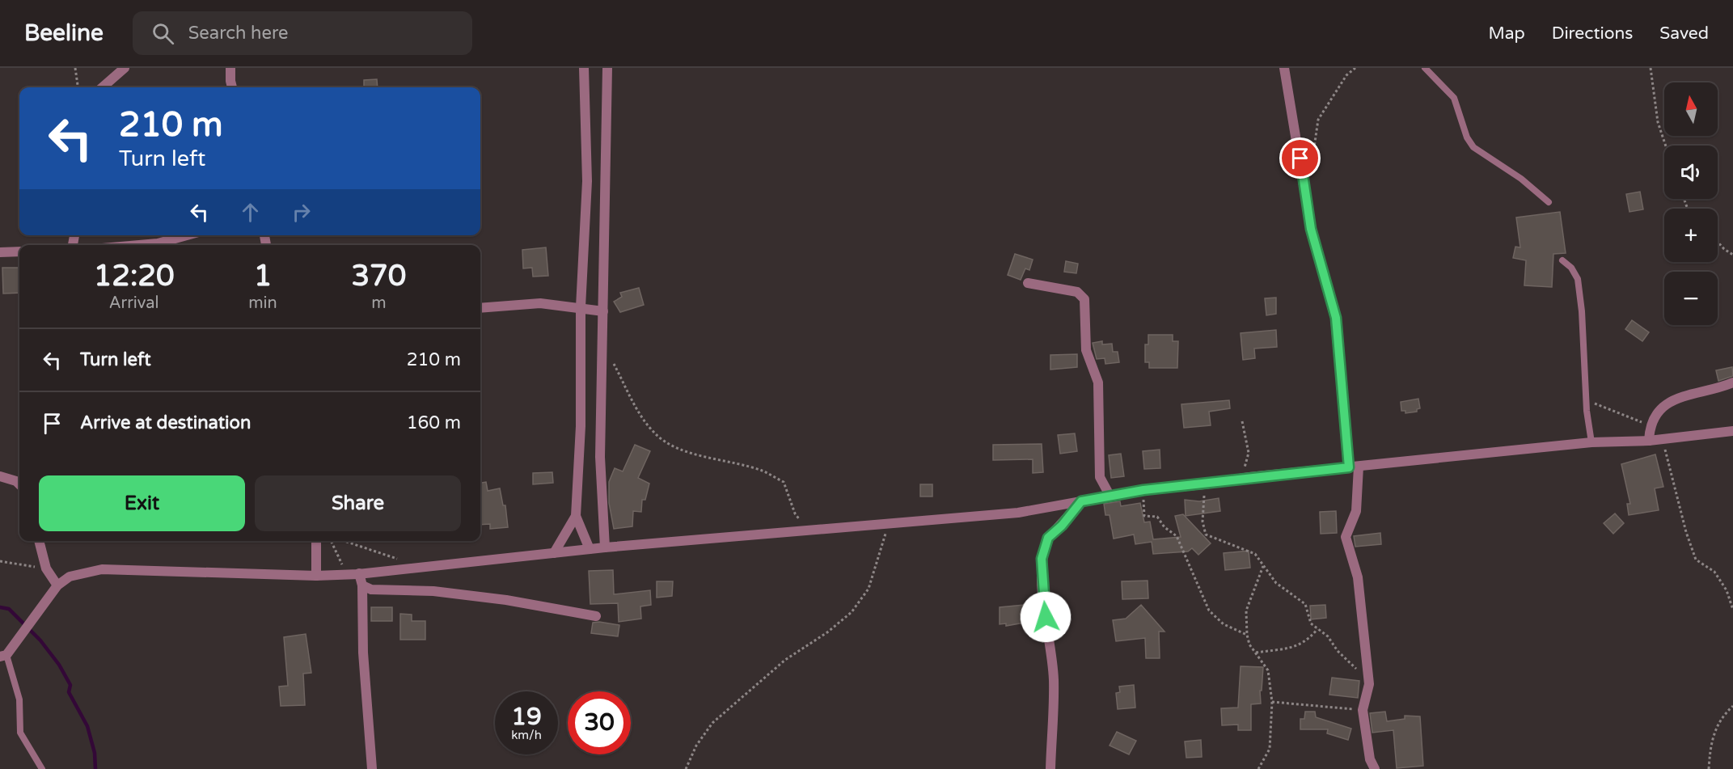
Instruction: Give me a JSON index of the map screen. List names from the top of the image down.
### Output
{
  "north": "top",
  "page": {
    "header": "Beeline",
    "search": "Search here",
    "nav": ["Map", "Directions", "Saved"],
    "map_buttons": ["+", "−"],
    "turn": ["210 m", "Turn left"],
    "eta": [
      "12:20",
      "Arrival",
      "1",
      "min",
      "370",
      "m"
    ],
    "list": [
      {
        "name": "Turn left",
        "value": "210 m"
      },
      {
        "name": "Arrive at destination",
        "value": "160 m"
      }
    ],
    "buttons": ["Exit", "Share"],
    "speed": "19 km/h",
    "limit": "30"
  }
}
